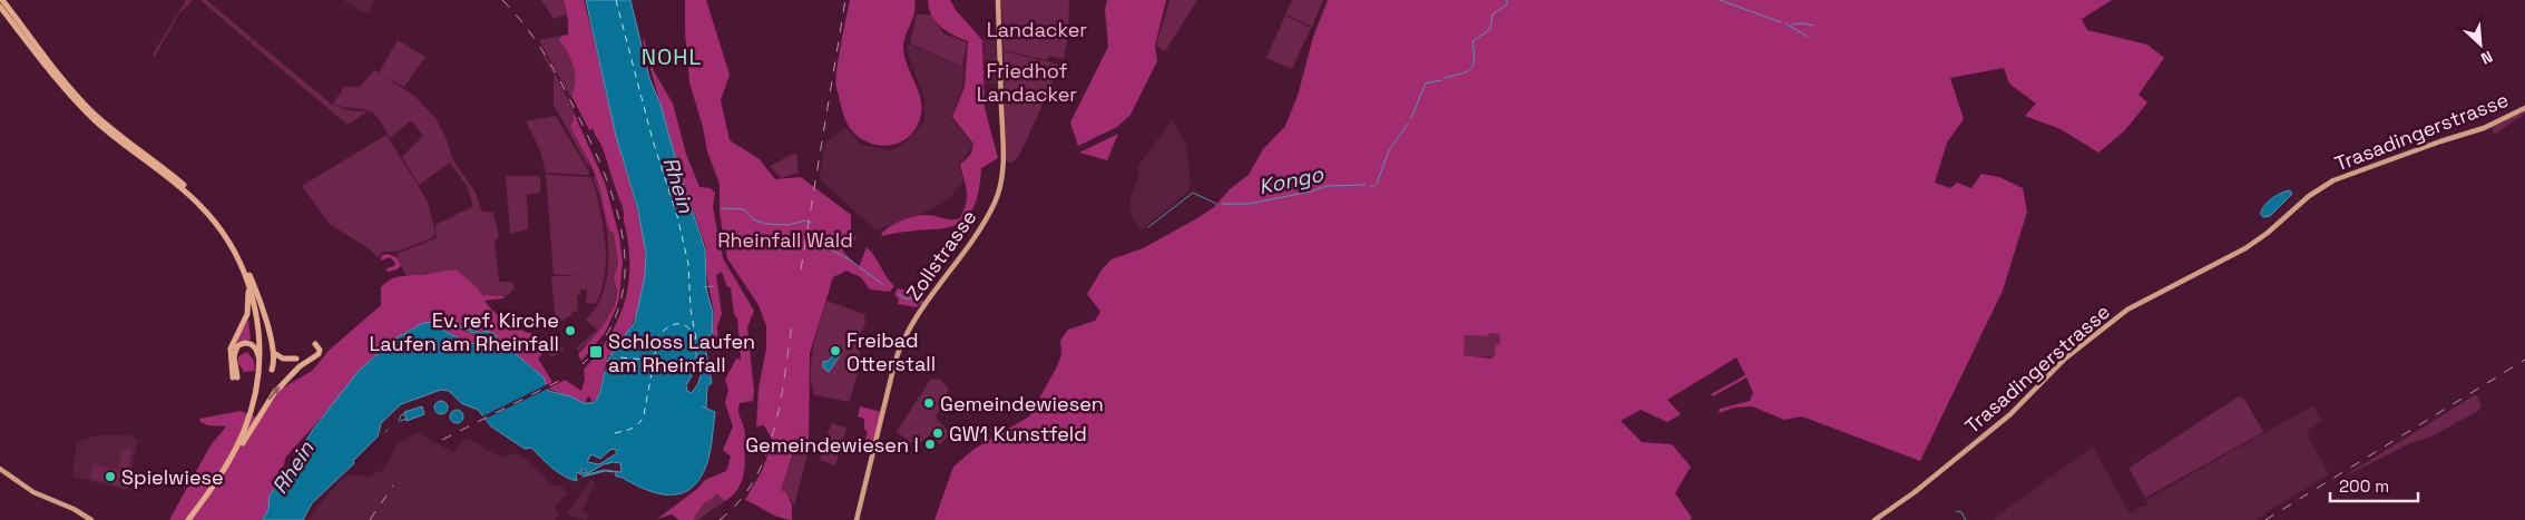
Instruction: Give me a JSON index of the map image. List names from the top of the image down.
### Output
{
  "streets": {
    "main road": ["Trasadingerstrasse", "Zollstrasse"]
  },
  "districts": ["NOHL"],
  "water": ["Kongo", "Rhein"],
  "parks": ["Landacker", "Friedhof Landacker", "Rheinfall Wald"],
  "places": {
    "other": [
      "Ev. ref. Kirche Laufen am Rheinfall",
      "Freibad Otterstall",
      "Gemeindewiesen",
      "GW1 Kunstfeld",
      "Gemeindewiesen I",
      "Spielwiese"
    ],
    "transit": ["Schloss Laufen am Rheinfall"]
  },
  "scale_bar": "200 m",
  "north": "bottom right"
}
